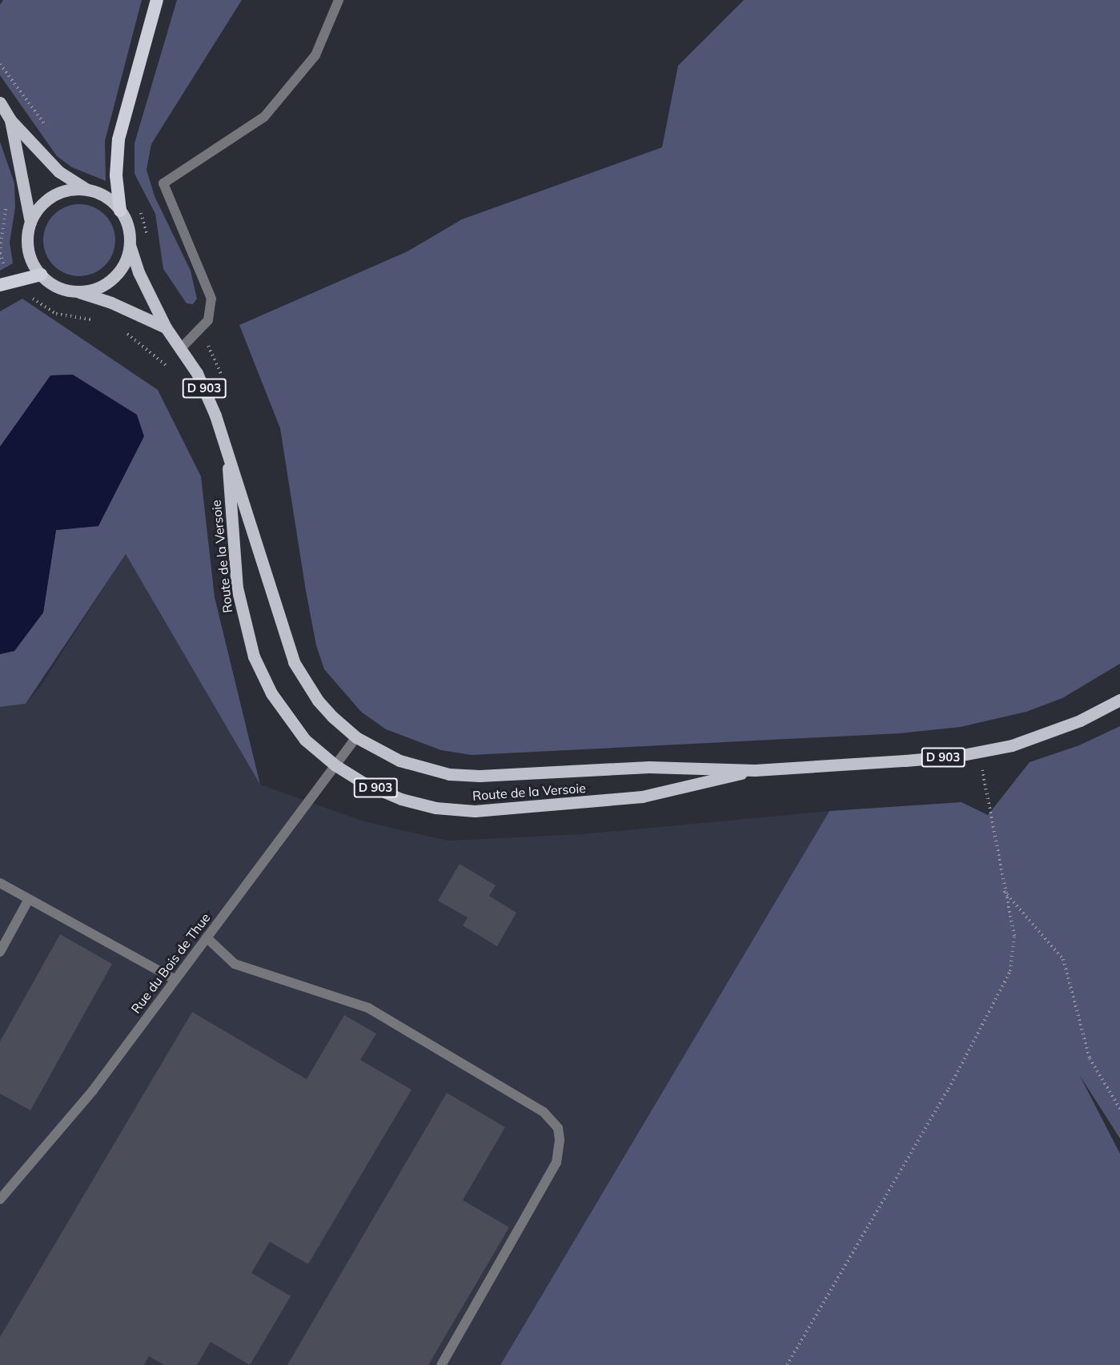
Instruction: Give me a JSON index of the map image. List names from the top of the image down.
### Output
{
  "streets": {
    "main road": ["D 903", "Route de la Versoie"],
    "street": ["Rue du Bois de Thue"]
  },
  "crossings": [
    ["Route de la Versoie", "Rue du Bois de Thue"]
  ]
}
